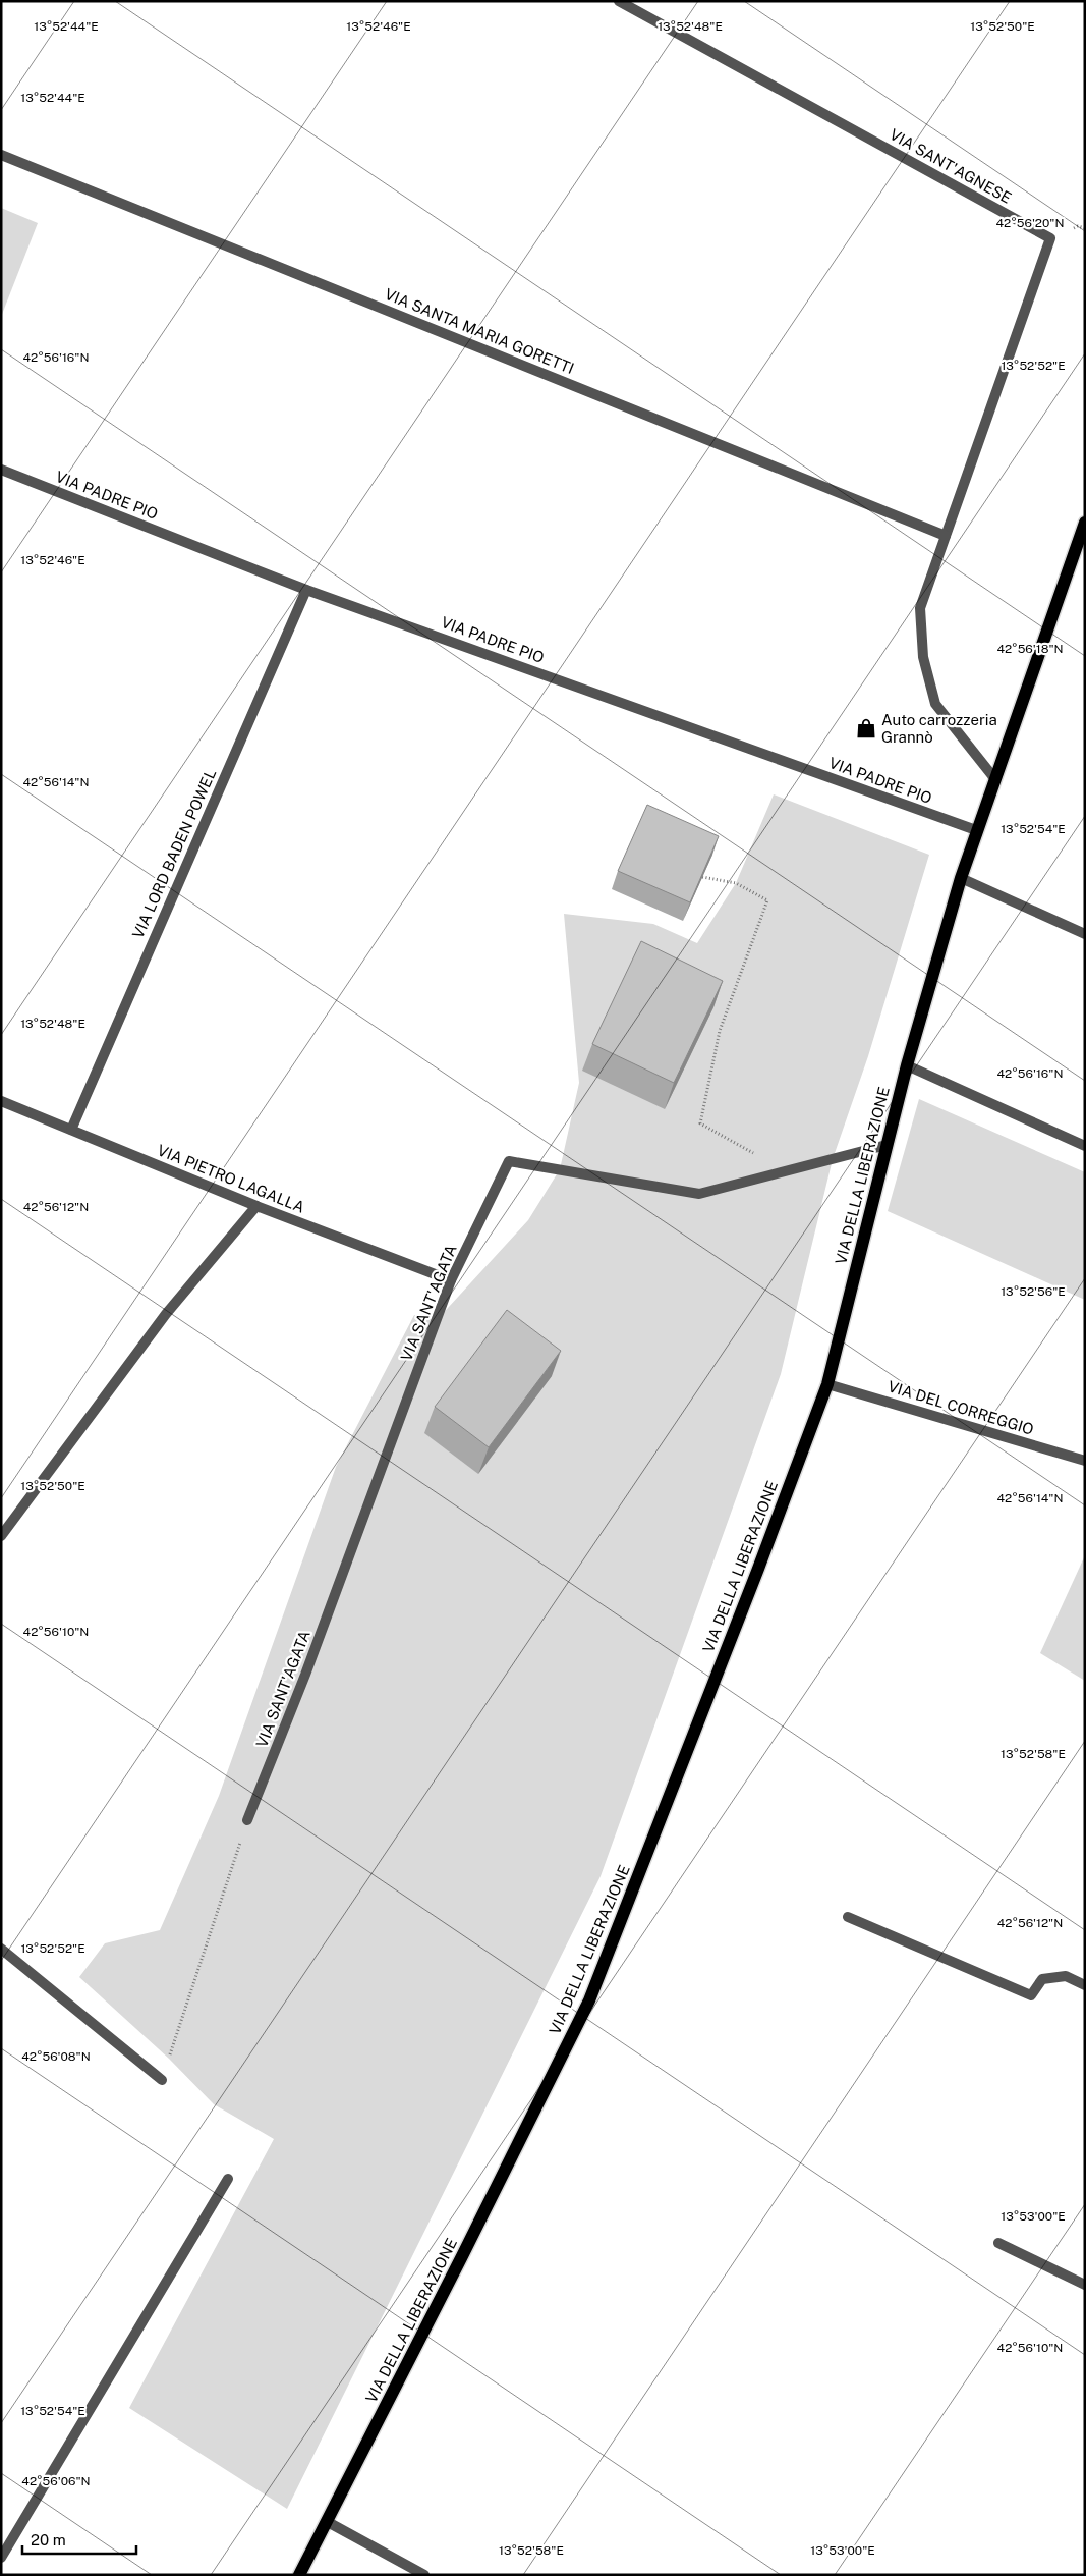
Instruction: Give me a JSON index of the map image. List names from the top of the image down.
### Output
{
  "streets": {
    "main road": ["VIA DELLA LIBERAZIONE"],
    "street": [
      "VIA SANT'AGNESE",
      "VIA SANTA MARIA GORETTI",
      "VIA PADRE PIO",
      "VIA LORD BADEN POWEL",
      "VIA PIETRO LAGALLA",
      "VIA SANT'AGATA",
      "VIA DEL CORREGGIO"
    ]
  },
  "crossings": [
    ["VIA SANT'AGNESE", "VIA SANTA MARIA GORETTI"],
    ["VIA SANT'AGNESE", "VIA DELLA LIBERAZIONE"],
    ["VIA PADRE PIO", "VIA LORD BADEN POWEL"],
    ["VIA PADRE PIO", "VIA DELLA LIBERAZIONE"],
    ["VIA LORD BADEN POWEL", "VIA PIETRO LAGALLA"],
    ["VIA DELLA LIBERAZIONE", "VIA SANT'AGATA"],
    ["VIA DELLA LIBERAZIONE", "VIA DEL CORREGGIO"],
    ["VIA PIETRO LAGALLA", "VIA SANT'AGATA"]
  ],
  "places": {
    "shop": ["Auto carrozzeria Grannò"]
  },
  "scale_bar": "20 m",
  "coordinates": [
    "13°52'44\"E",
    "13°52'46\"E",
    "13°52'48\"E",
    "13°52'50\"E",
    "42°56'20\"N",
    "42°56'16\"N",
    "13°52'52\"E",
    "42°56'18\"N",
    "42°56'14\"N",
    "13°52'54\"E",
    "42°56'12\"N",
    "13°52'56\"E",
    "42°56'10\"N",
    "13°52'58\"E",
    "42°56'08\"N",
    "13°53'00\"E",
    "42°56'06\"N"
  ]
}
